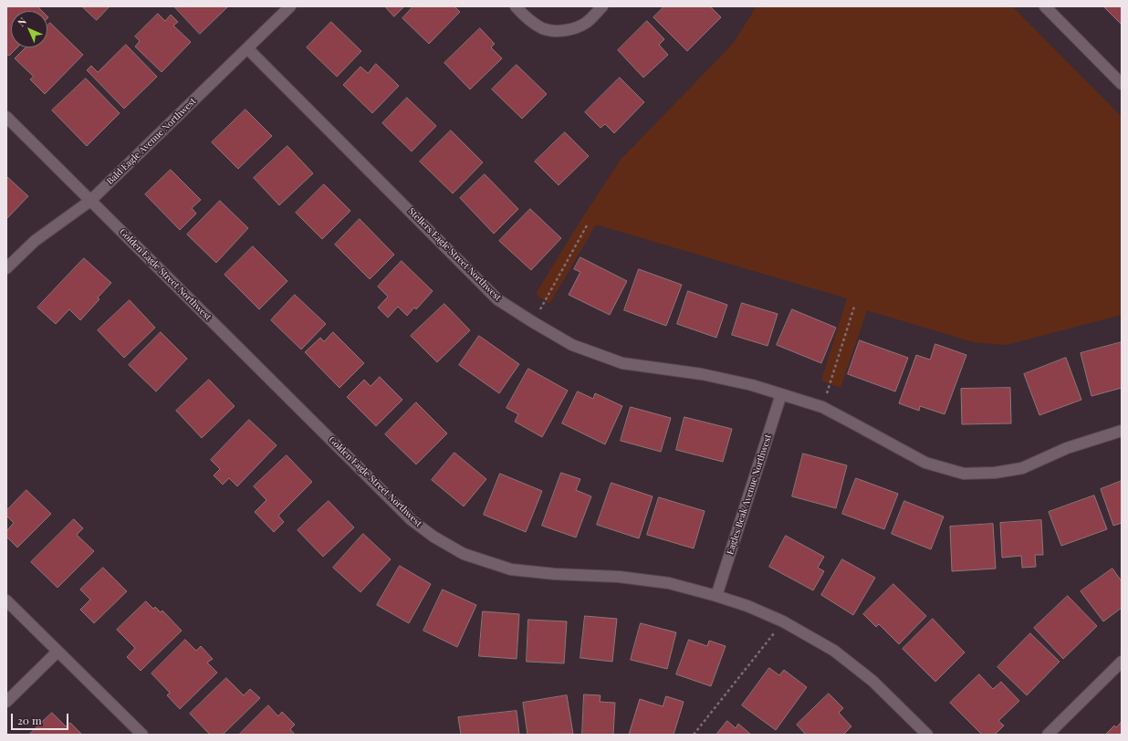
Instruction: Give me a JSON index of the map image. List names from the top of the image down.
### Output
{
  "streets": {
    "street": [
      "Bald Eagle Avenue Northwest",
      "Stellers Eagle Street Northwest",
      "Golden Eagle Street Northwest",
      "Eagles Beak Avenue Northwest"
    ]
  },
  "crossings": [
    ["Bald Eagle Avenue Northwest", "Stellers Eagle Street Northwest"],
    ["Bald Eagle Avenue Northwest", "Golden Eagle Street Northwest"],
    ["Stellers Eagle Street Northwest", "Eagles Beak Avenue Northwest"],
    ["Golden Eagle Street Northwest", "Eagles Beak Avenue Northwest"]
  ],
  "scale_bar": "20 m",
  "north": "top left"
}
